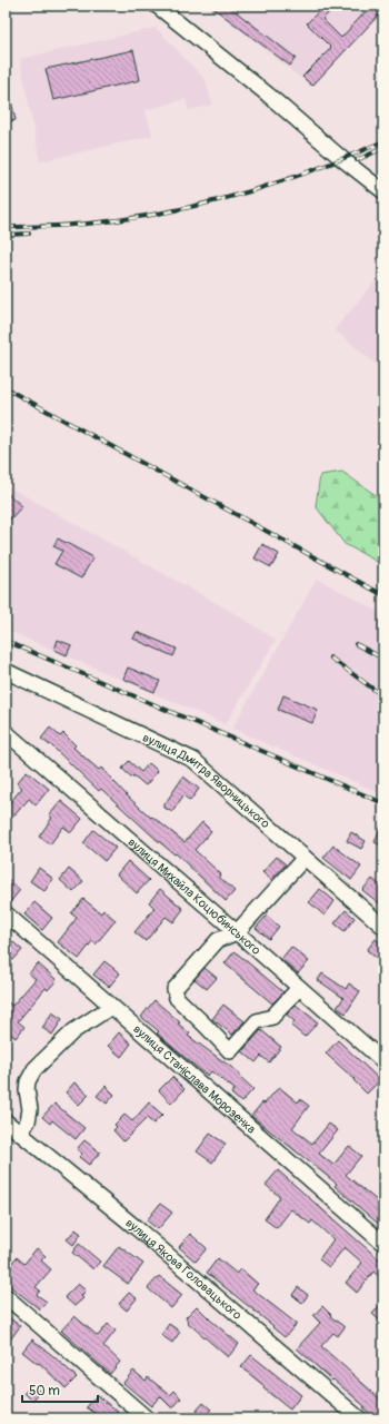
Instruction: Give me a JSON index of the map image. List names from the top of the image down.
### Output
{
  "streets": {
    "street": [
      "вулиця Дмитра Яворницького",
      "вулиця Михайла Коцюбинського",
      "вулиця Станіслава Морозенка",
      "вулиця Якова Головацького"
    ]
  },
  "scale_bar": "50 m"
}
